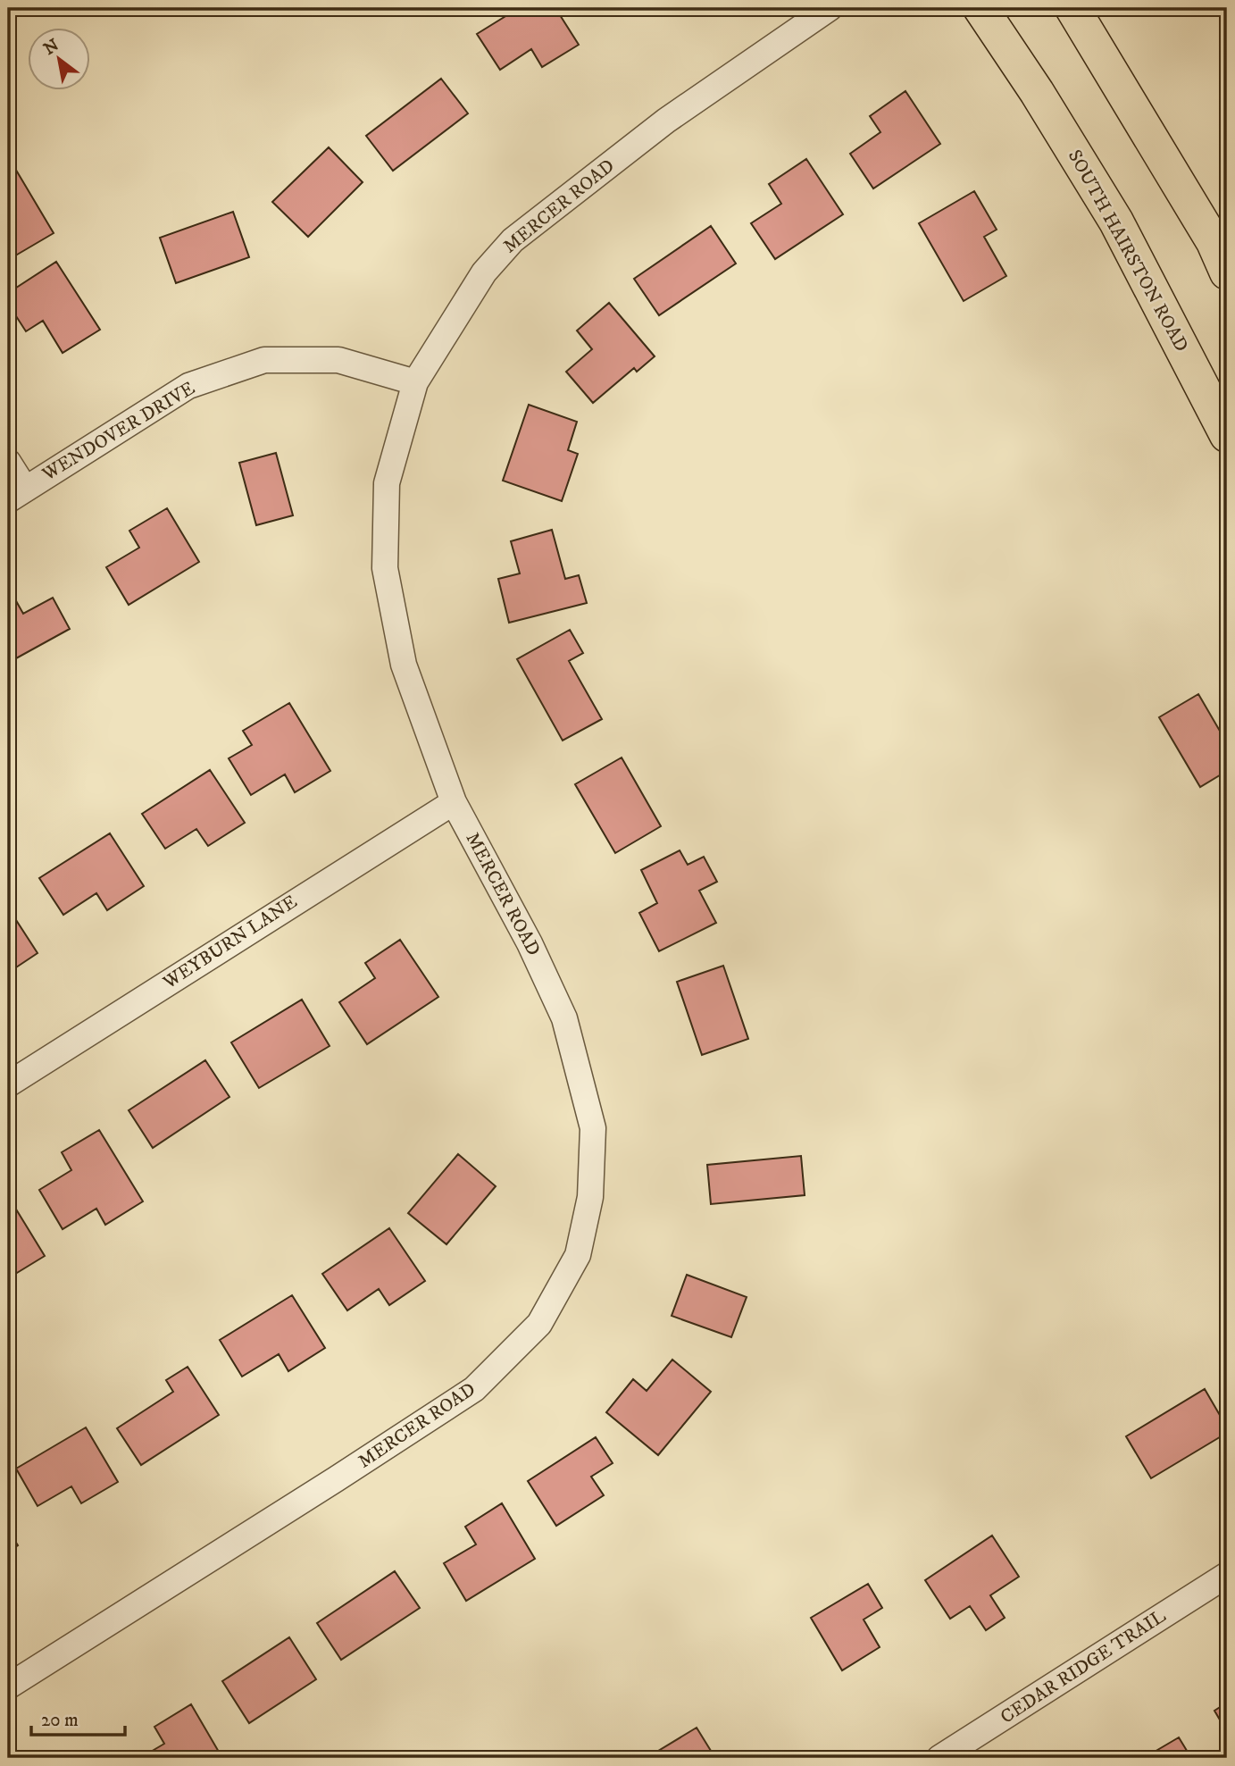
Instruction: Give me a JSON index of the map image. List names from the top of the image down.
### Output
{
  "streets": {
    "main road": ["SOUTH HAIRSTON ROAD"],
    "street": [
      "MERCER ROAD",
      "WENDOVER DRIVE",
      "WEYBURN LANE",
      "CEDAR RIDGE TRAIL"
    ]
  },
  "crossings": [
    ["MERCER ROAD", "WENDOVER DRIVE"],
    ["MERCER ROAD", "WEYBURN LANE"]
  ],
  "scale_bar": "20 m",
  "north": "top left"
}
